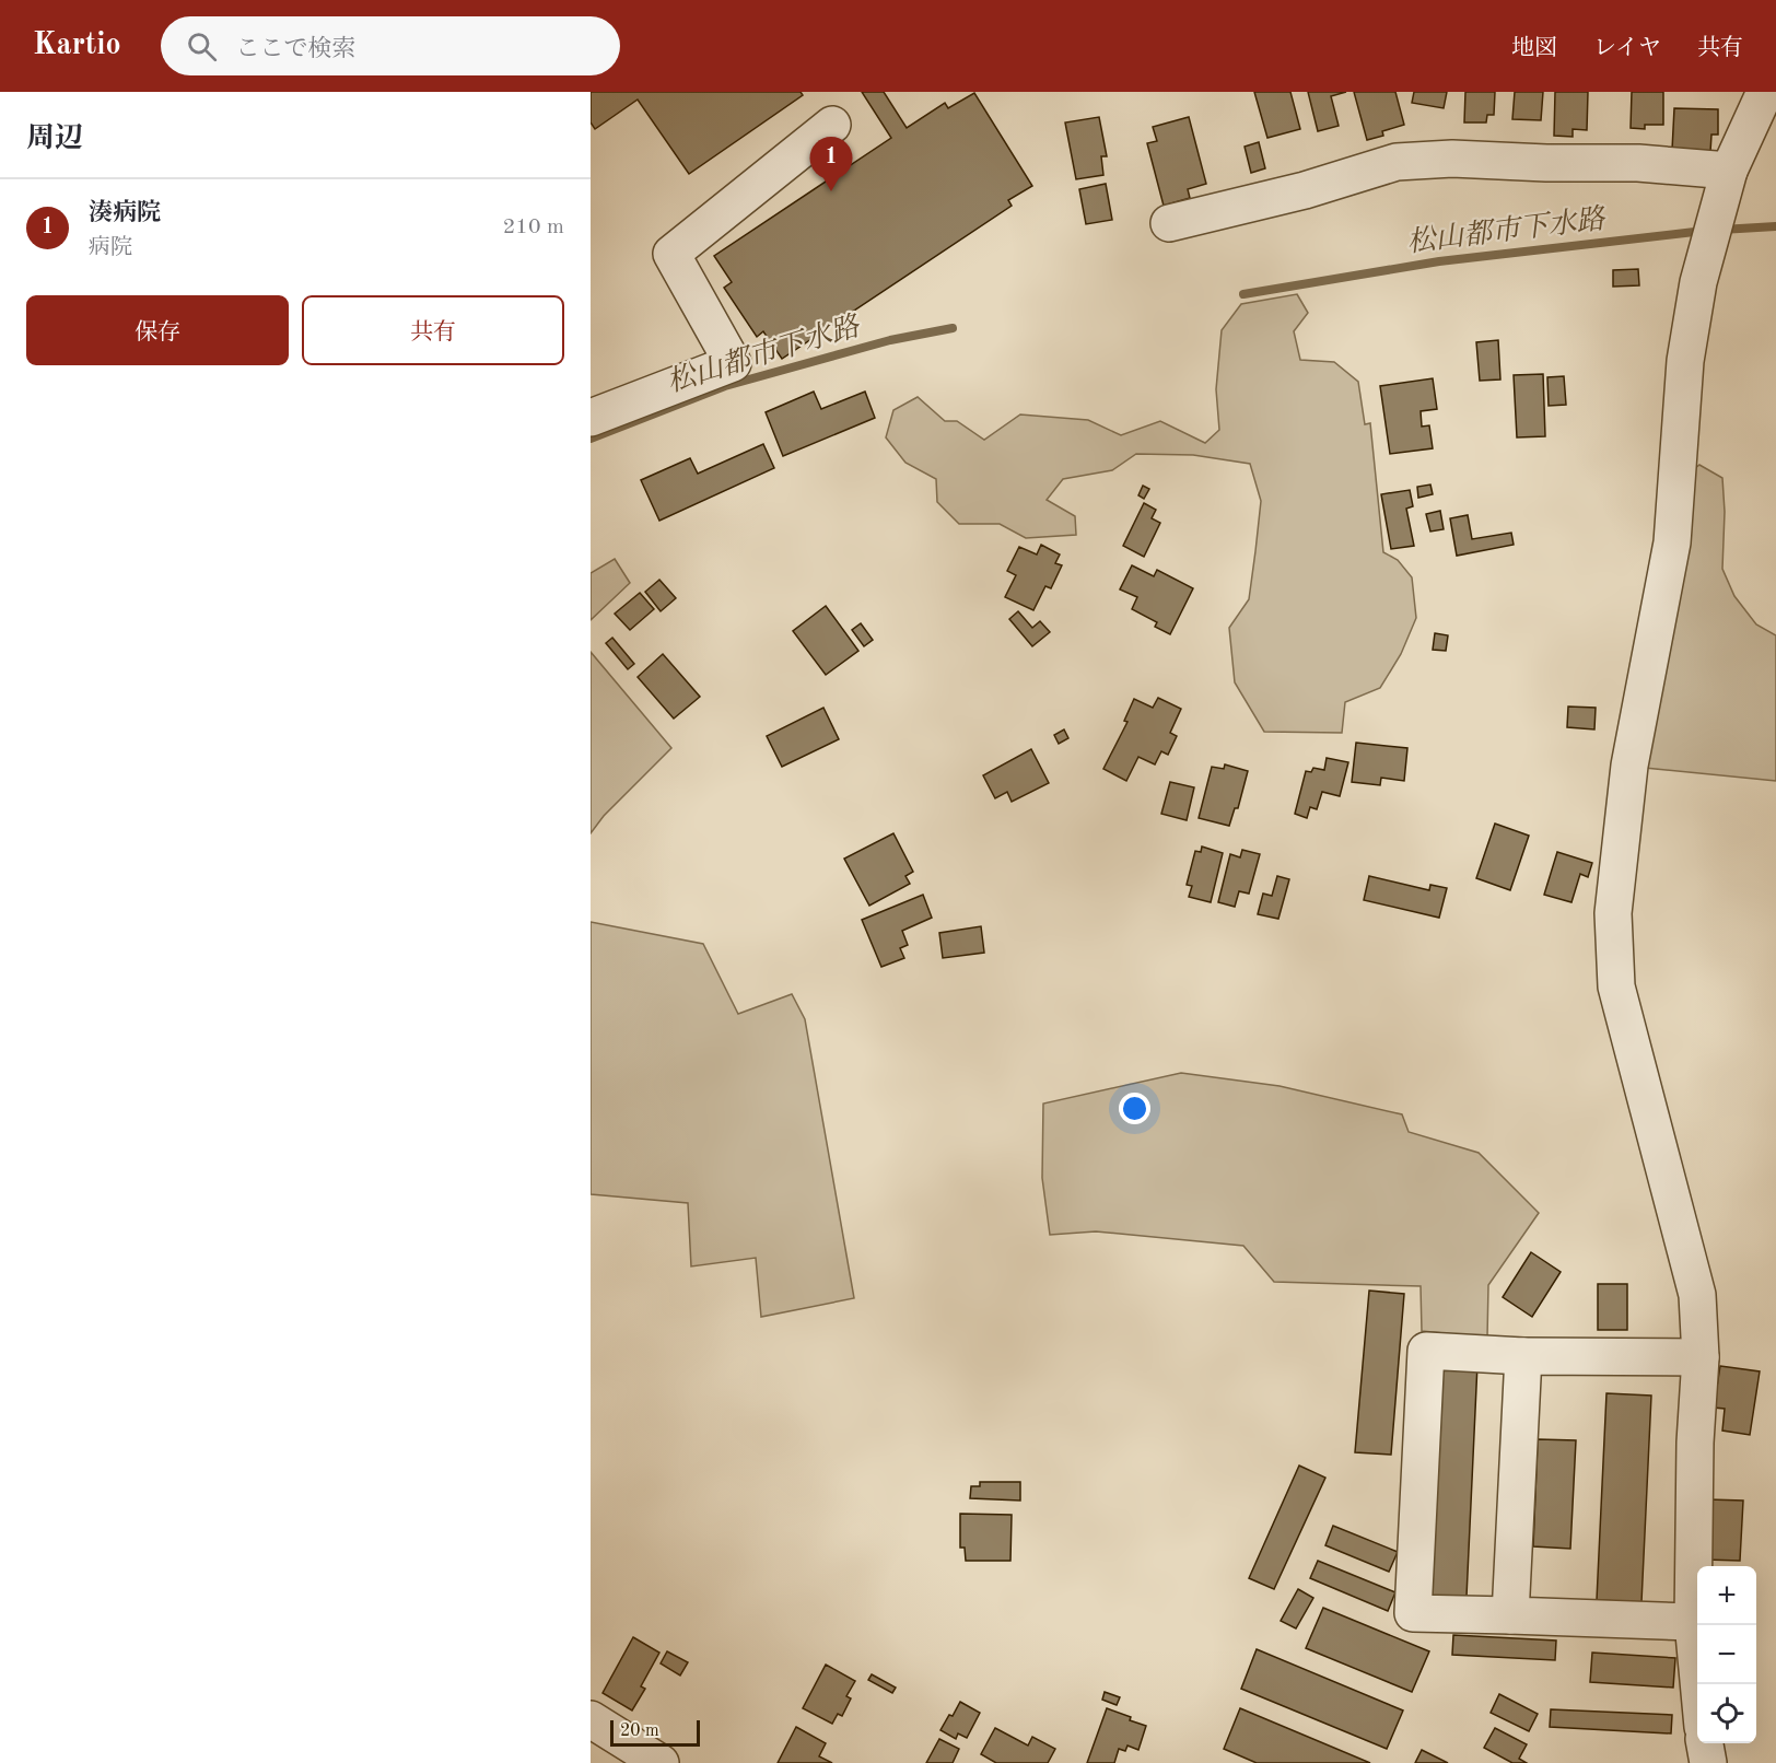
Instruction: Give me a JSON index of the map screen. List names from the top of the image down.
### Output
{
  "water": ["松山都市下水路"],
  "scale_bar": "20 m",
  "page": {
    "header": "Kartio",
    "search": "ここで検索",
    "nav": ["地図", "レイヤ", "共有"],
    "heading": "周辺",
    "pins": "1",
    "list": [
      {
        "mark": "1",
        "name": "湊病院",
        "note": "病院",
        "value": "210 m"
      }
    ],
    "buttons": ["保存", "共有"],
    "map_buttons": ["+", "−"],
    "scale": "20 m"
  }
}
